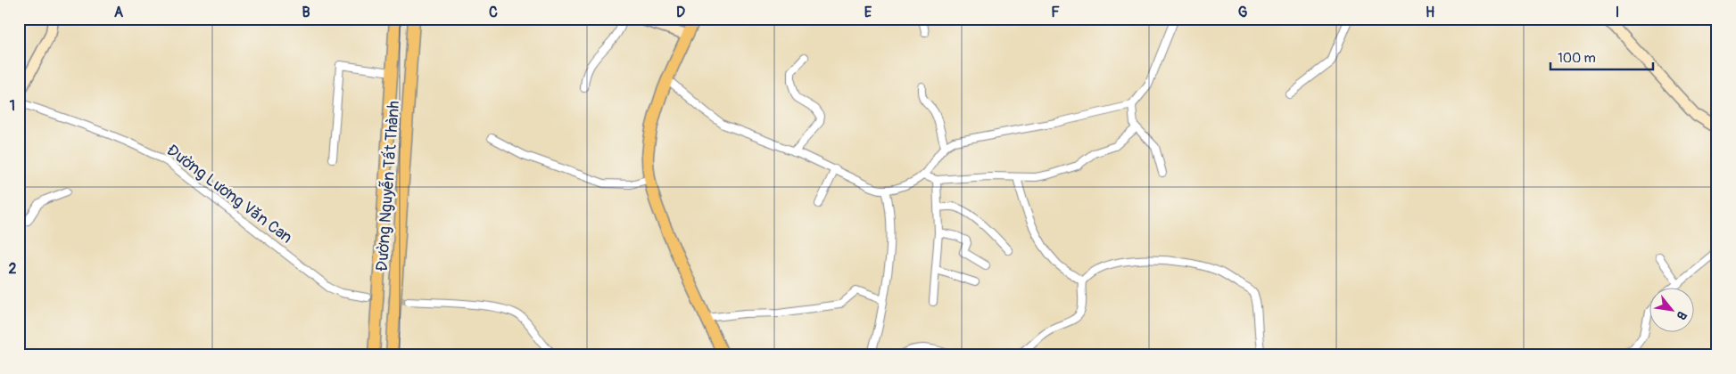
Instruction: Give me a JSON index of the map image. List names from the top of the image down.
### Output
{
  "streets": {
    "main road": ["Đường Nguyễn Tất Thành"],
    "street": ["Đường Lương Văn Can"]
  },
  "scale_bar": "100 m",
  "north": "bottom right",
  "grid": {
    "columns": [
      "A",
      "B",
      "C",
      "D",
      "E",
      "F",
      "G",
      "H",
      "I"
    ],
    "rows": ["1", "2"]
  }
}
